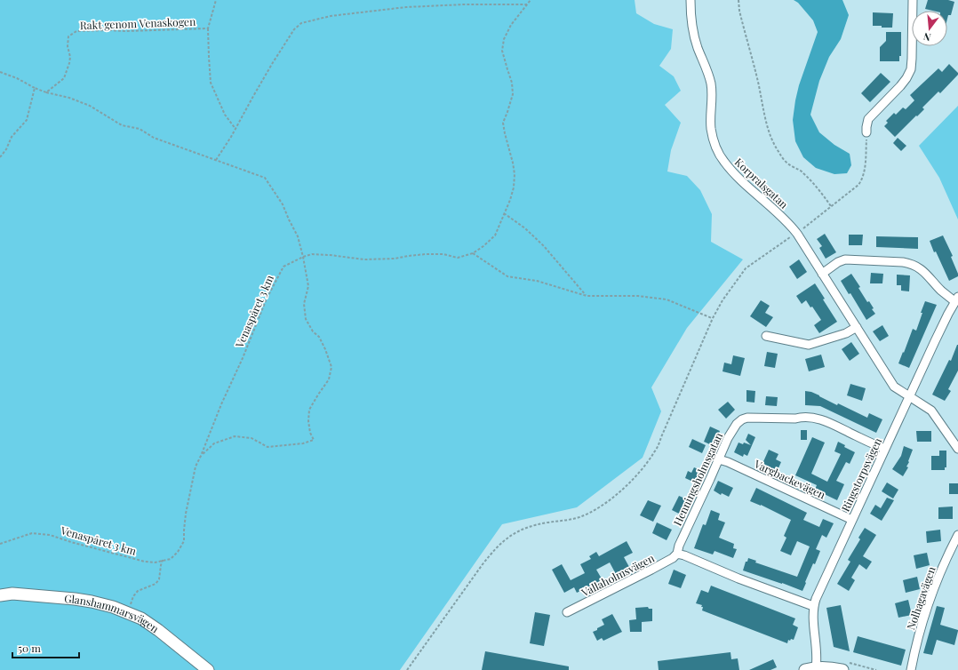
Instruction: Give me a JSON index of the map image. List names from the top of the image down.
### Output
{
  "streets": {
    "street": [
      "Korpralsgatan",
      "Ringstorpsvägen",
      "Henningsholmsgatan",
      "Vargbackevägen",
      "Vallaholmsvägen",
      "Nolhagavägen",
      "Glanshammarsvägen"
    ],
    "path": ["Rakt genom Venaskogen", "Venaspåret 3 km"]
  },
  "crossings": [
    ["Korpralsgatan", "Ringstorpsvägen"],
    ["Ringstorpsvägen", "Henningsholmsgatan"],
    ["Ringstorpsvägen", "Vargbackevägen"],
    ["Henningsholmsgatan", "Vargbackevägen"],
    ["Henningsholmsgatan", "Vallaholmsvägen"]
  ],
  "scale_bar": "50 m",
  "north": "bottom"
}
